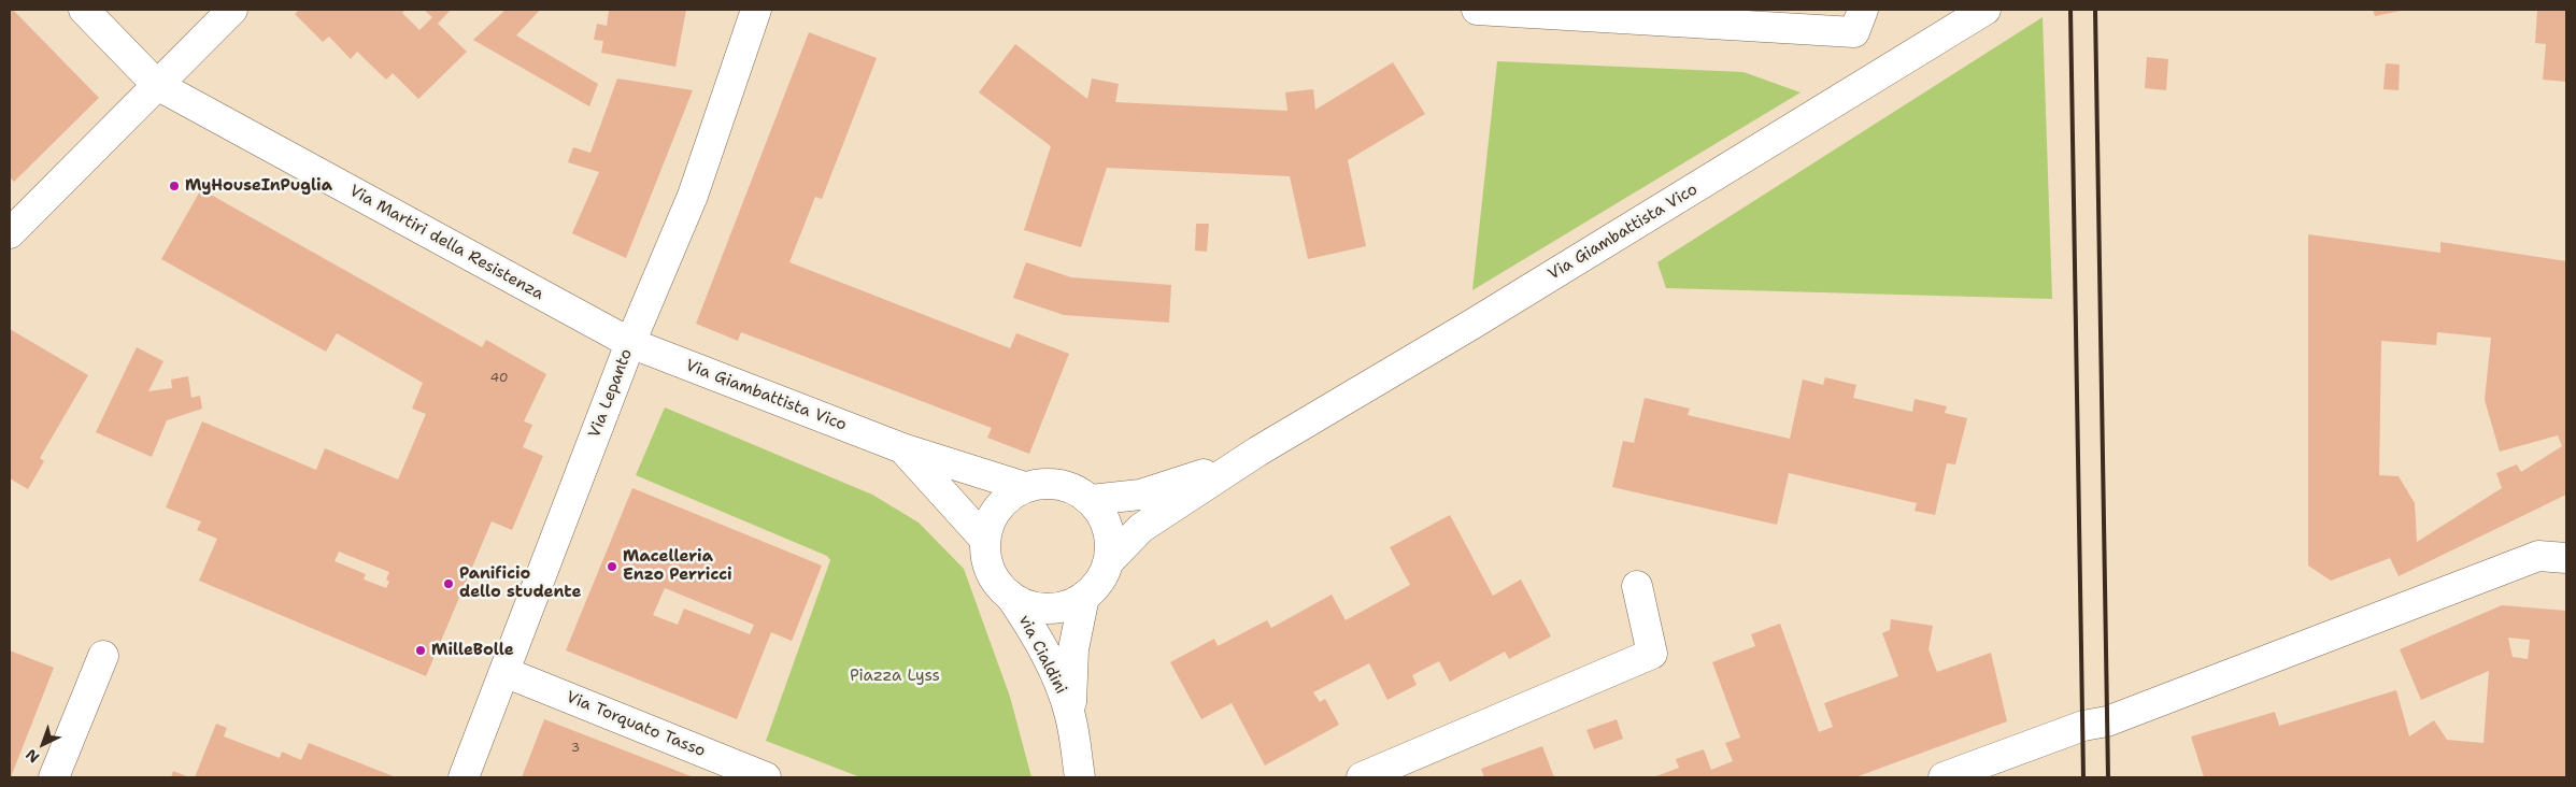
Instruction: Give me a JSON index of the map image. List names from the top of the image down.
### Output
{
  "streets": {
    "street": [
      "Via Giambattista Vico",
      "Via Martiri della Resistenza",
      "Via Lepanto",
      "via Cialdini",
      "Via Torquato Tasso"
    ]
  },
  "crossings": [
    ["Via Giambattista Vico", "Via Martiri della Resistenza"],
    ["Via Giambattista Vico", "Via Lepanto"],
    ["Via Giambattista Vico", "via Cialdini"],
    ["Via Martiri della Resistenza", "Via Lepanto"],
    ["Via Lepanto", "Via Torquato Tasso"]
  ],
  "parks": ["Piazza Lyss"],
  "places": [
    "MyHouseInPuglia",
    "Macelleria Enzo Perricci",
    "Panificio dello studente",
    "MilleBolle"
  ],
  "house_numbers": ["40", "3"],
  "north": "bottom left"
}
